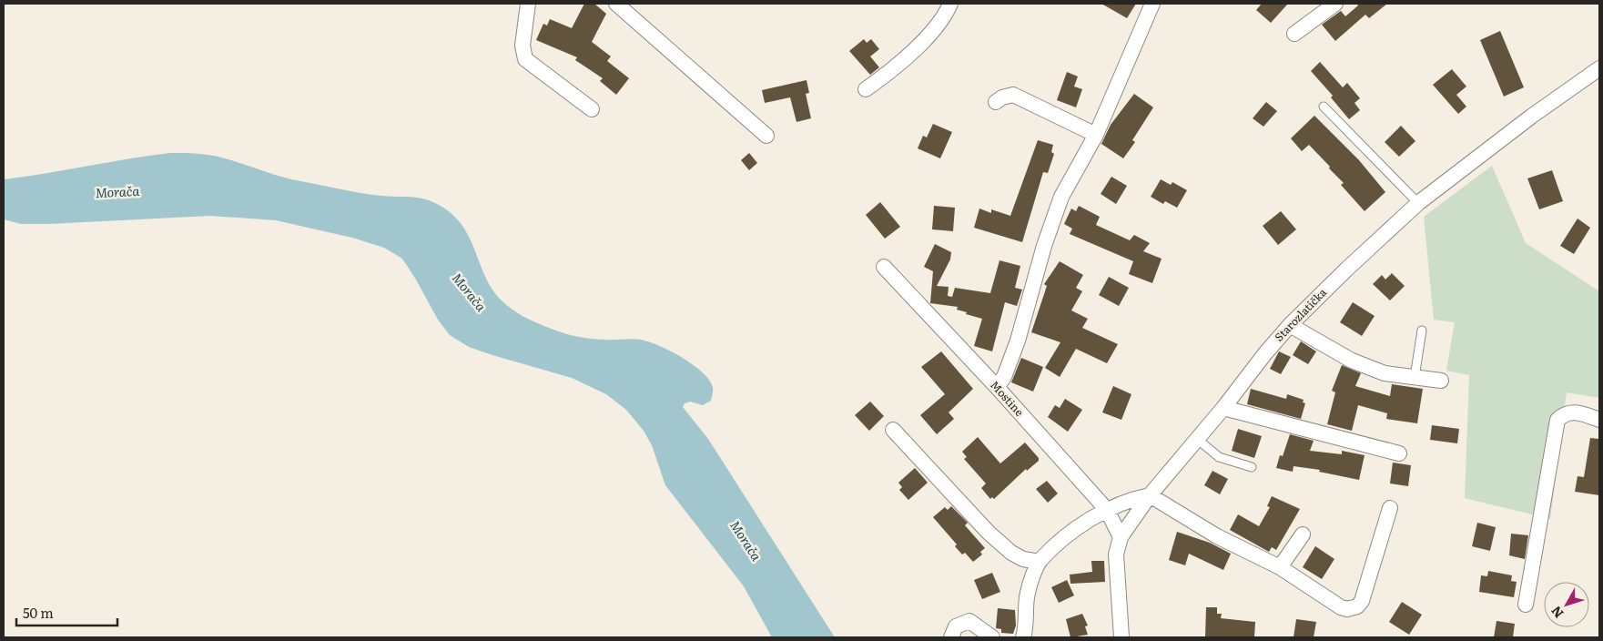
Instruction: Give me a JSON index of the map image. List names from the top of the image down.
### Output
{
  "streets": {
    "street": ["Starozlatička", "Mostine"]
  },
  "crossings": [
    ["Starozlatička", "Mostine"]
  ],
  "water": ["Morača"],
  "scale_bar": "50 m",
  "north": "bottom left"
}
